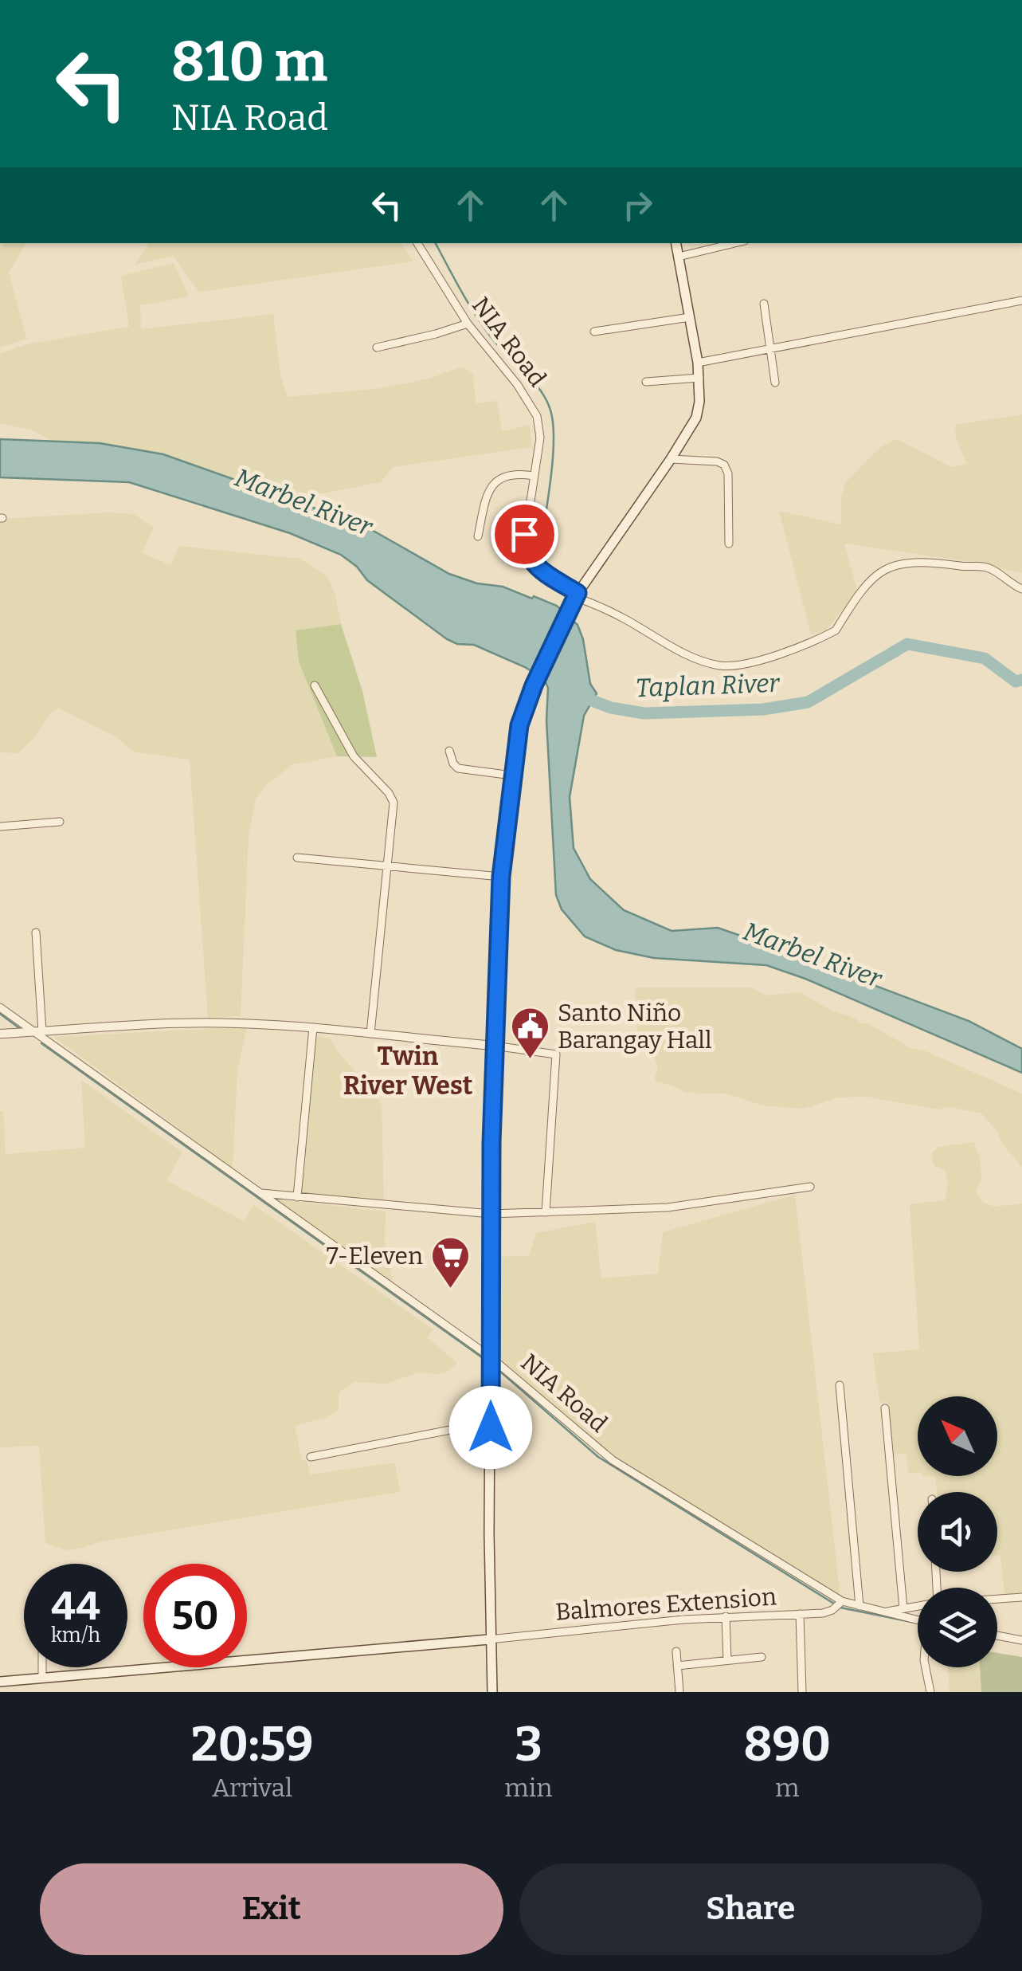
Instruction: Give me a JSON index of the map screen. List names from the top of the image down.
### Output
{
  "streets": {
    "street": ["NIA Road", "Balmores Extension"]
  },
  "crossings": [
    ["NIA Road", "Balmores Extension"]
  ],
  "districts": ["Twin River West"],
  "water": ["Marbel River", "Taplan River"],
  "places": {
    "public building": ["Santo Niño Barangay Hall"],
    "supermarket": ["7-Eleven"]
  },
  "north": "top left",
  "page": {
    "turn": ["810 m", "NIA Road"],
    "speed": "44 km/h",
    "limit": "50",
    "eta": [
      "20:59",
      "Arrival",
      "3",
      "min",
      "890",
      "m"
    ],
    "buttons": ["Exit", "Share"]
  }
}
